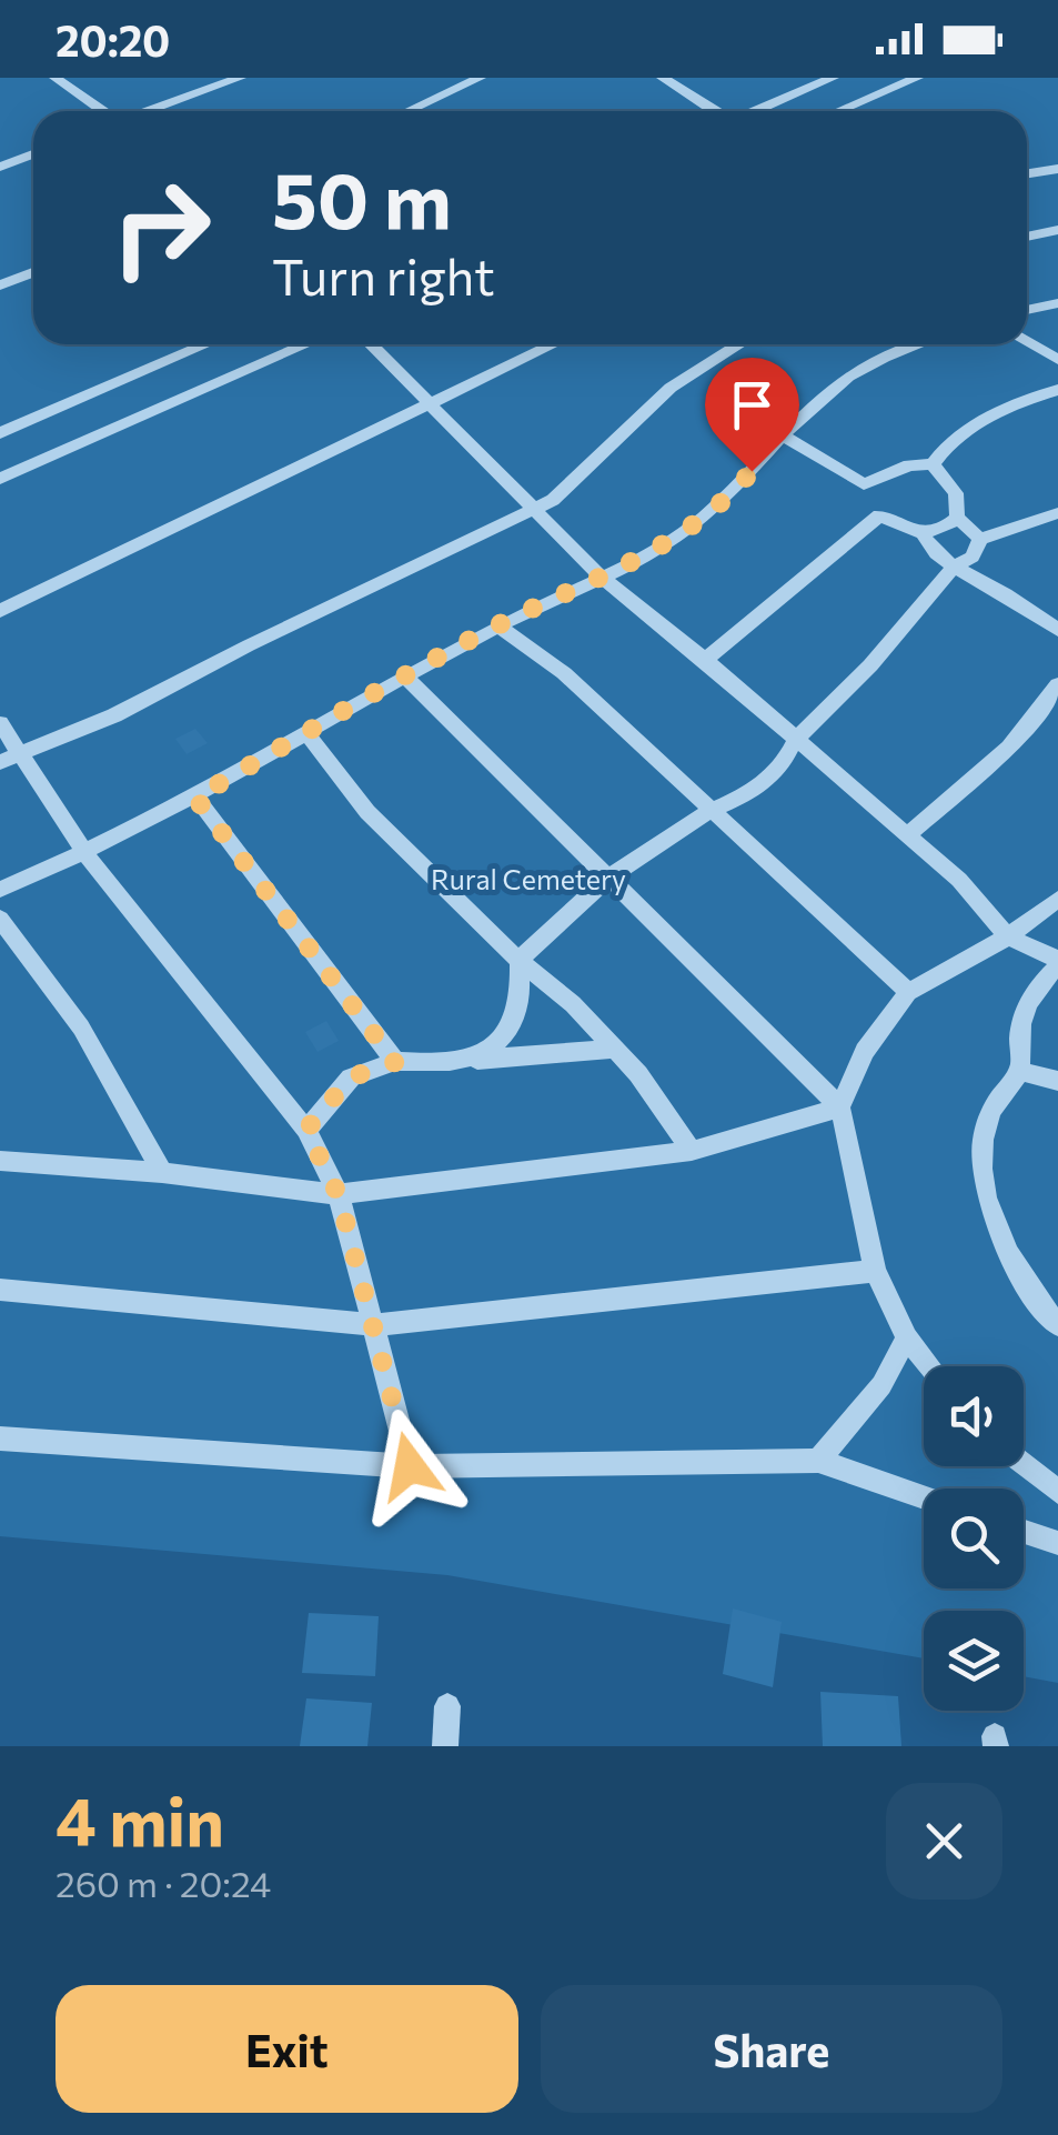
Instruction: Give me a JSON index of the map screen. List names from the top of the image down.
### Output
{
  "parks": ["Rural Cemetery"],
  "page": {
    "status": "20:20",
    "turn": ["50 m", "Turn right"],
    "heading": ["4 min", "260 m · 20:24"],
    "buttons": ["Exit", "Share"]
  }
}
